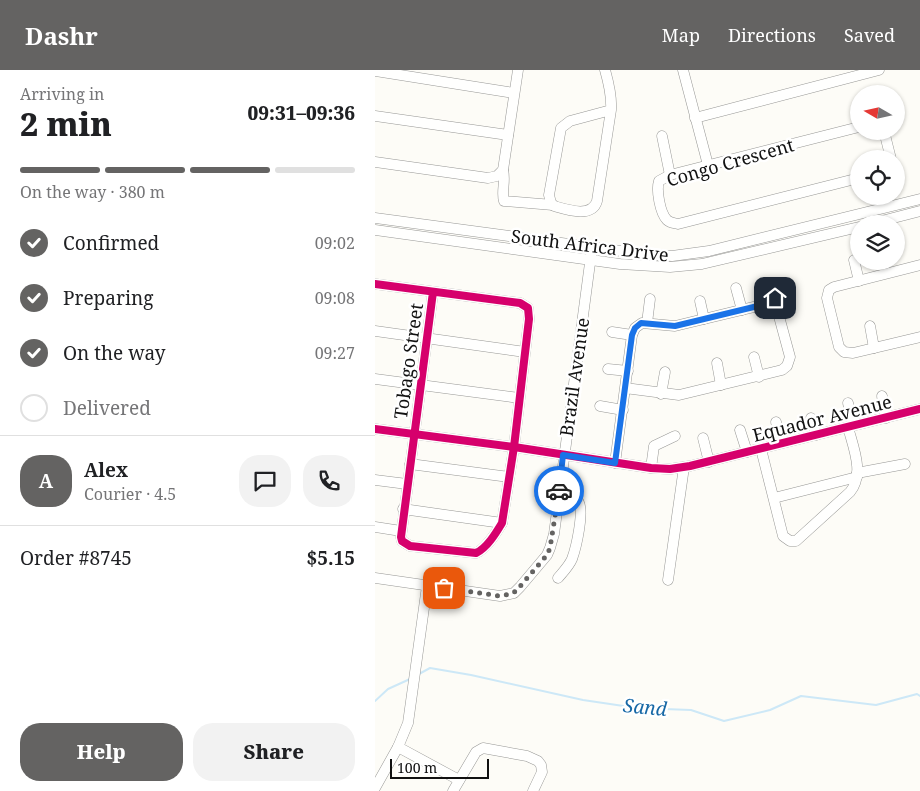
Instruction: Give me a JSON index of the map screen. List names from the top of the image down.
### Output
{
  "streets": {
    "street": [
      "Congo Crescent",
      "South Africa Drive",
      "Tobago Street",
      "Brazil Avenue",
      "Equador Avenue"
    ]
  },
  "crossings": [
    ["South Africa Drive", "Brazil Avenue"],
    ["Tobago Street", "Equador Avenue"],
    ["Brazil Avenue", "Equador Avenue"]
  ],
  "water": ["Sand"],
  "scale_bar": "100 m",
  "north": "left",
  "page": {
    "header": "Dashr",
    "nav": ["Map", "Directions", "Saved"],
    "heading": ["2 min", "Arriving in", "09:31–09:36"],
    "panel": [
      "Alex",
      "Courier · 4.5",
      "Order #8745",
      "$5.15"
    ],
    "bar": "On the way · 380 m",
    "list": [
      ["Confirmed", "09:02"],
      ["Preparing", "09:08"],
      ["On the way", "09:27"],
      "Delivered"
    ],
    "round": "A",
    "buttons": ["Help", "Share"],
    "scale": "100 m"
  }
}
